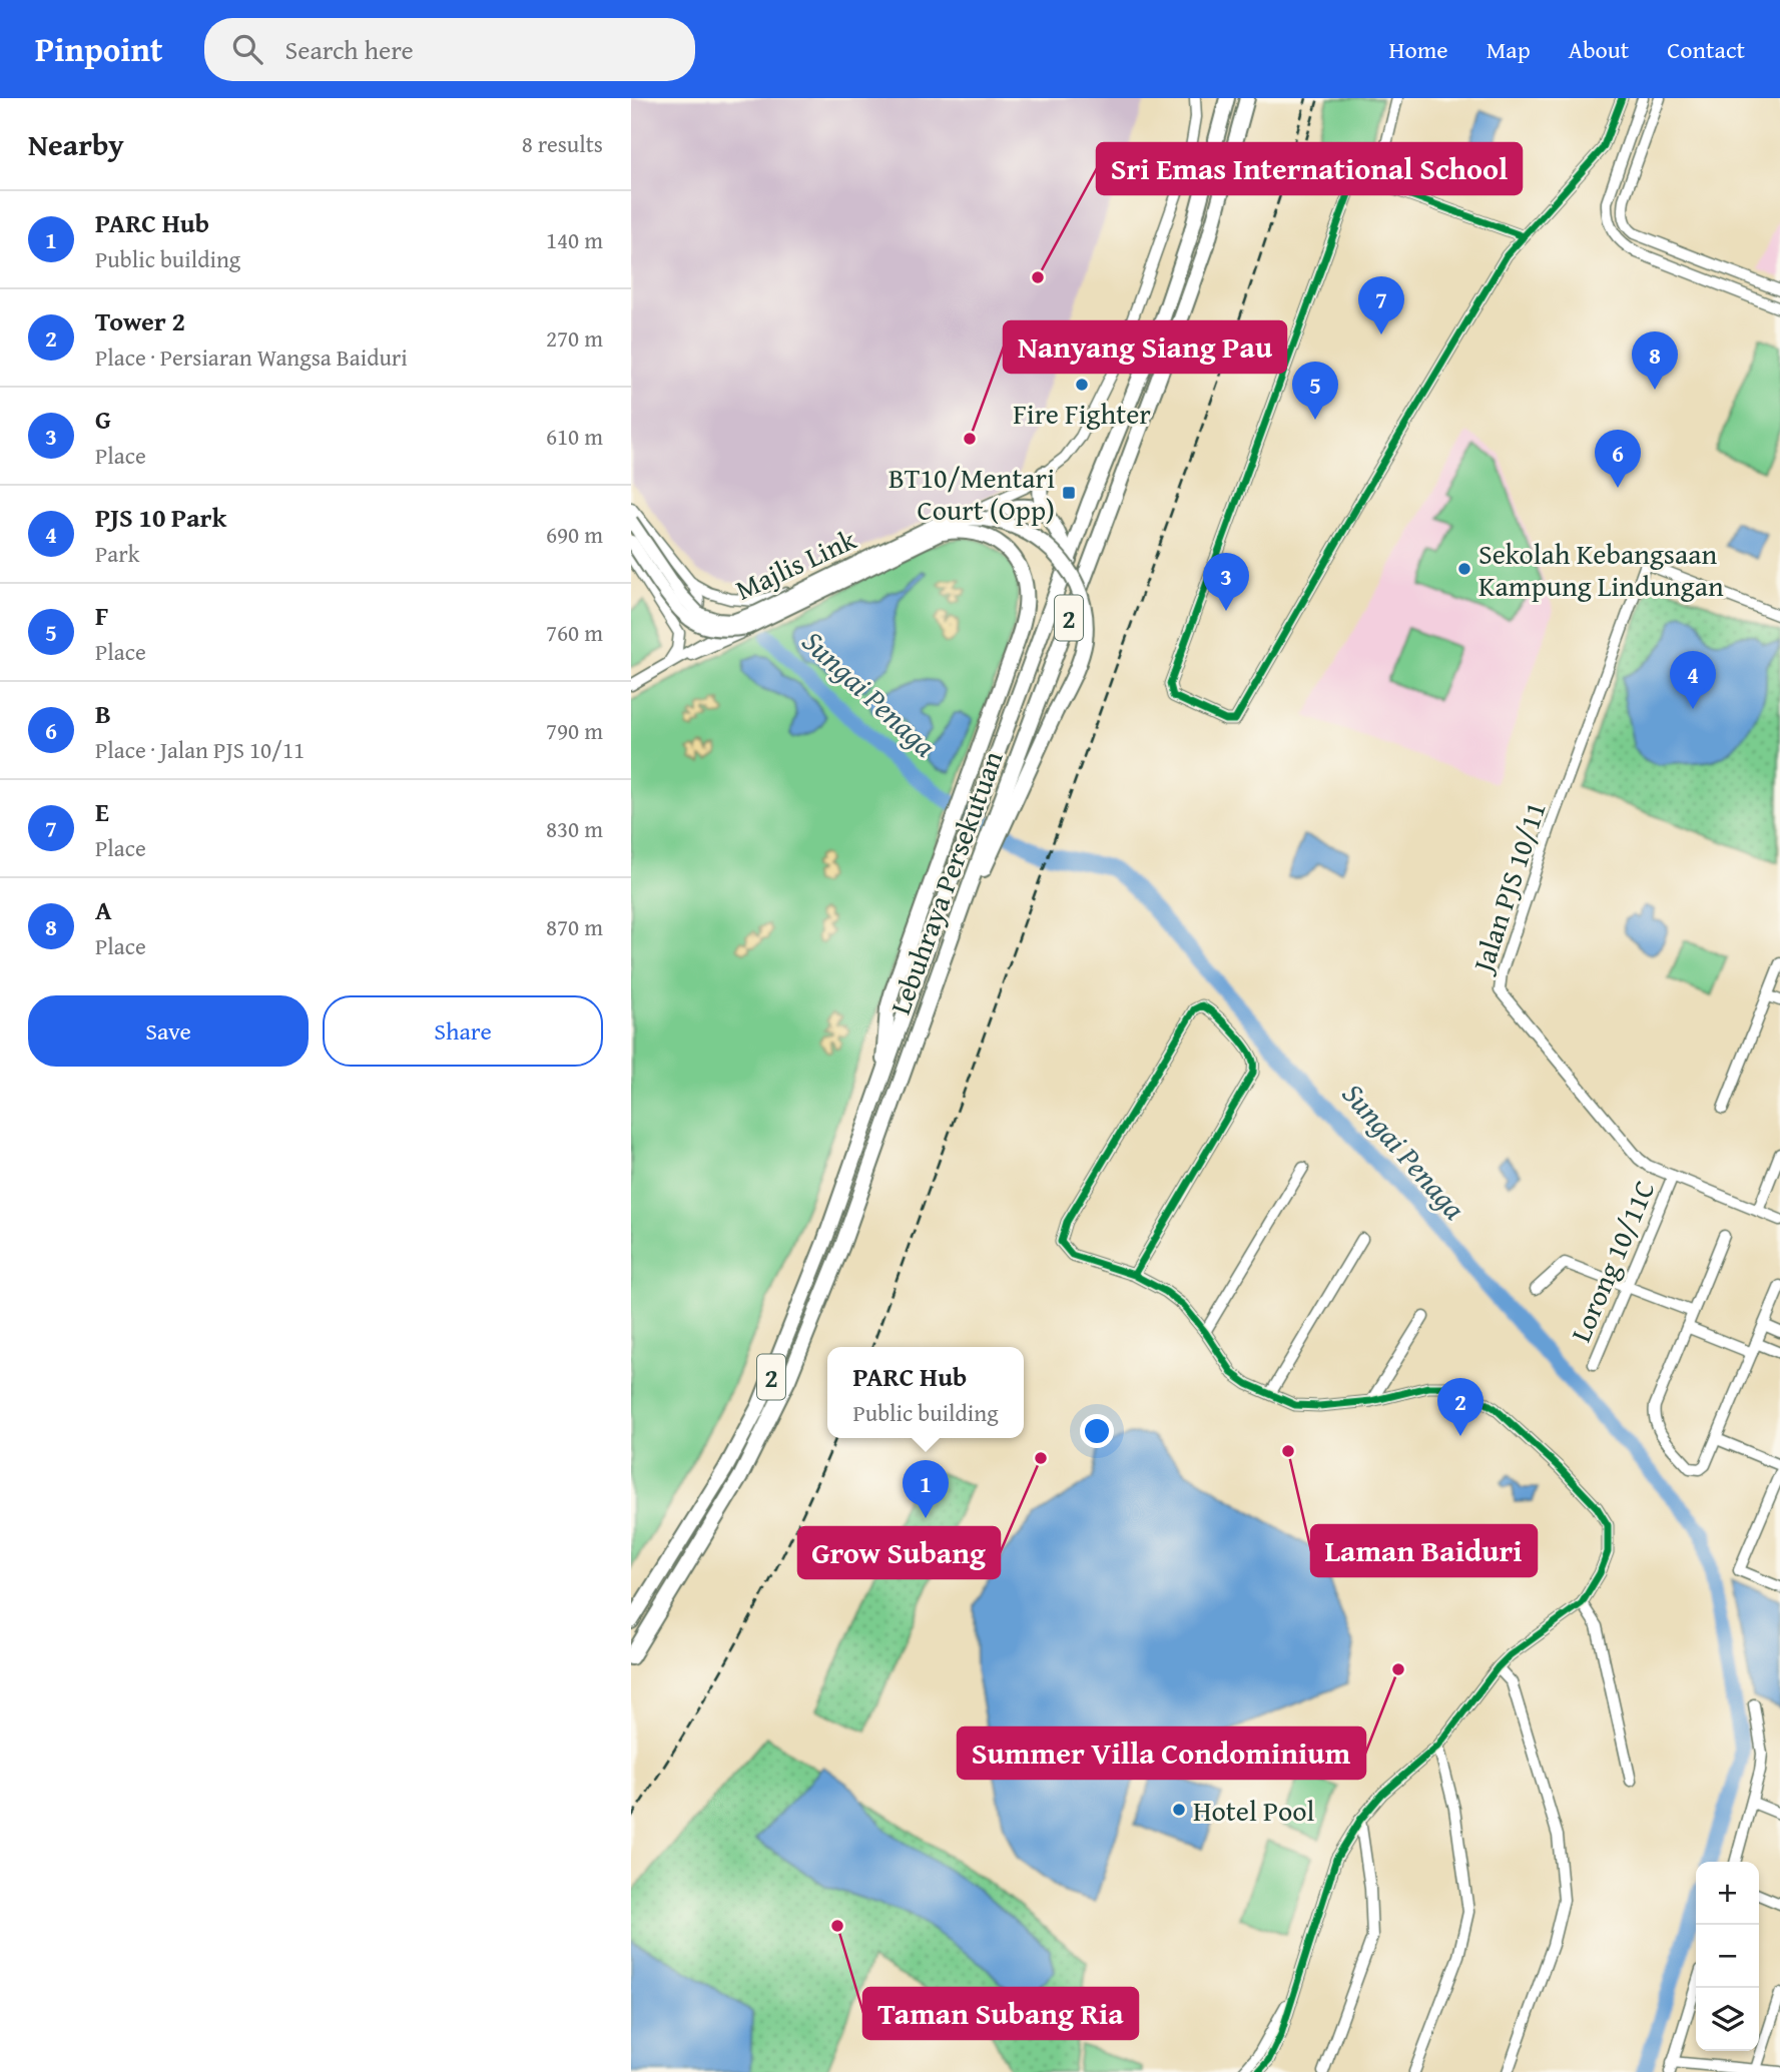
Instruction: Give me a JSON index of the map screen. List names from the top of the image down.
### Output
{
  "streets": {
    "highway": ["2", "Lebuhraya Persekutuan"],
    "main road": ["Majlis Link"],
    "street": ["Jalan PJS 10/11", "Lorong 10/11C"]
  },
  "crossings": [
    ["Jalan PJS 10/11", "Lorong 10/11C"]
  ],
  "water": ["Sungai Penaga"],
  "places": {
    "other": [
      "Sri Emas International School",
      "Fire Fighter",
      "Nanyang Siang Pau",
      "Sekolah Kebangsaan Kampung Lindungan",
      "Laman Baiduri",
      "Grow Subang",
      "Summer Villa Condominium",
      "Hotel Pool",
      "Taman Subang Ria"
    ],
    "transit": ["BT10/Mentari Court (Opp)"]
  },
  "page": {
    "header": "Pinpoint",
    "search": "Search here",
    "nav": [
      "Home",
      "Map",
      "About",
      "Contact"
    ],
    "heading": ["Nearby", "8 results"],
    "list": [
      {
        "mark": "1",
        "name": "PARC Hub",
        "note": "Public building",
        "value": "140 m"
      },
      {
        "mark": "2",
        "name": "Tower 2",
        "note": "Place · Persiaran Wangsa Baiduri",
        "value": "270 m"
      },
      {
        "mark": "3",
        "name": "G",
        "note": "Place",
        "value": "610 m"
      },
      {
        "mark": "4",
        "name": "PJS 10 Park",
        "note": "Park",
        "value": "690 m"
      },
      {
        "mark": "5",
        "name": "F",
        "note": "Place",
        "value": "760 m"
      },
      {
        "mark": "6",
        "name": "B",
        "note": "Place · Jalan PJS 10/11",
        "value": "790 m"
      },
      {
        "mark": "7",
        "name": "E",
        "note": "Place",
        "value": "830 m"
      },
      {
        "mark": "8",
        "name": "A",
        "note": "Place",
        "value": "870 m"
      }
    ],
    "pins": [
      "7",
      "8",
      "5",
      "6",
      "3",
      "4",
      "2",
      "1"
    ],
    "buttons": ["Save", "Share"],
    "popup": ["PARC Hub", "Public building"],
    "map_buttons": ["+", "−"]
  }
}
